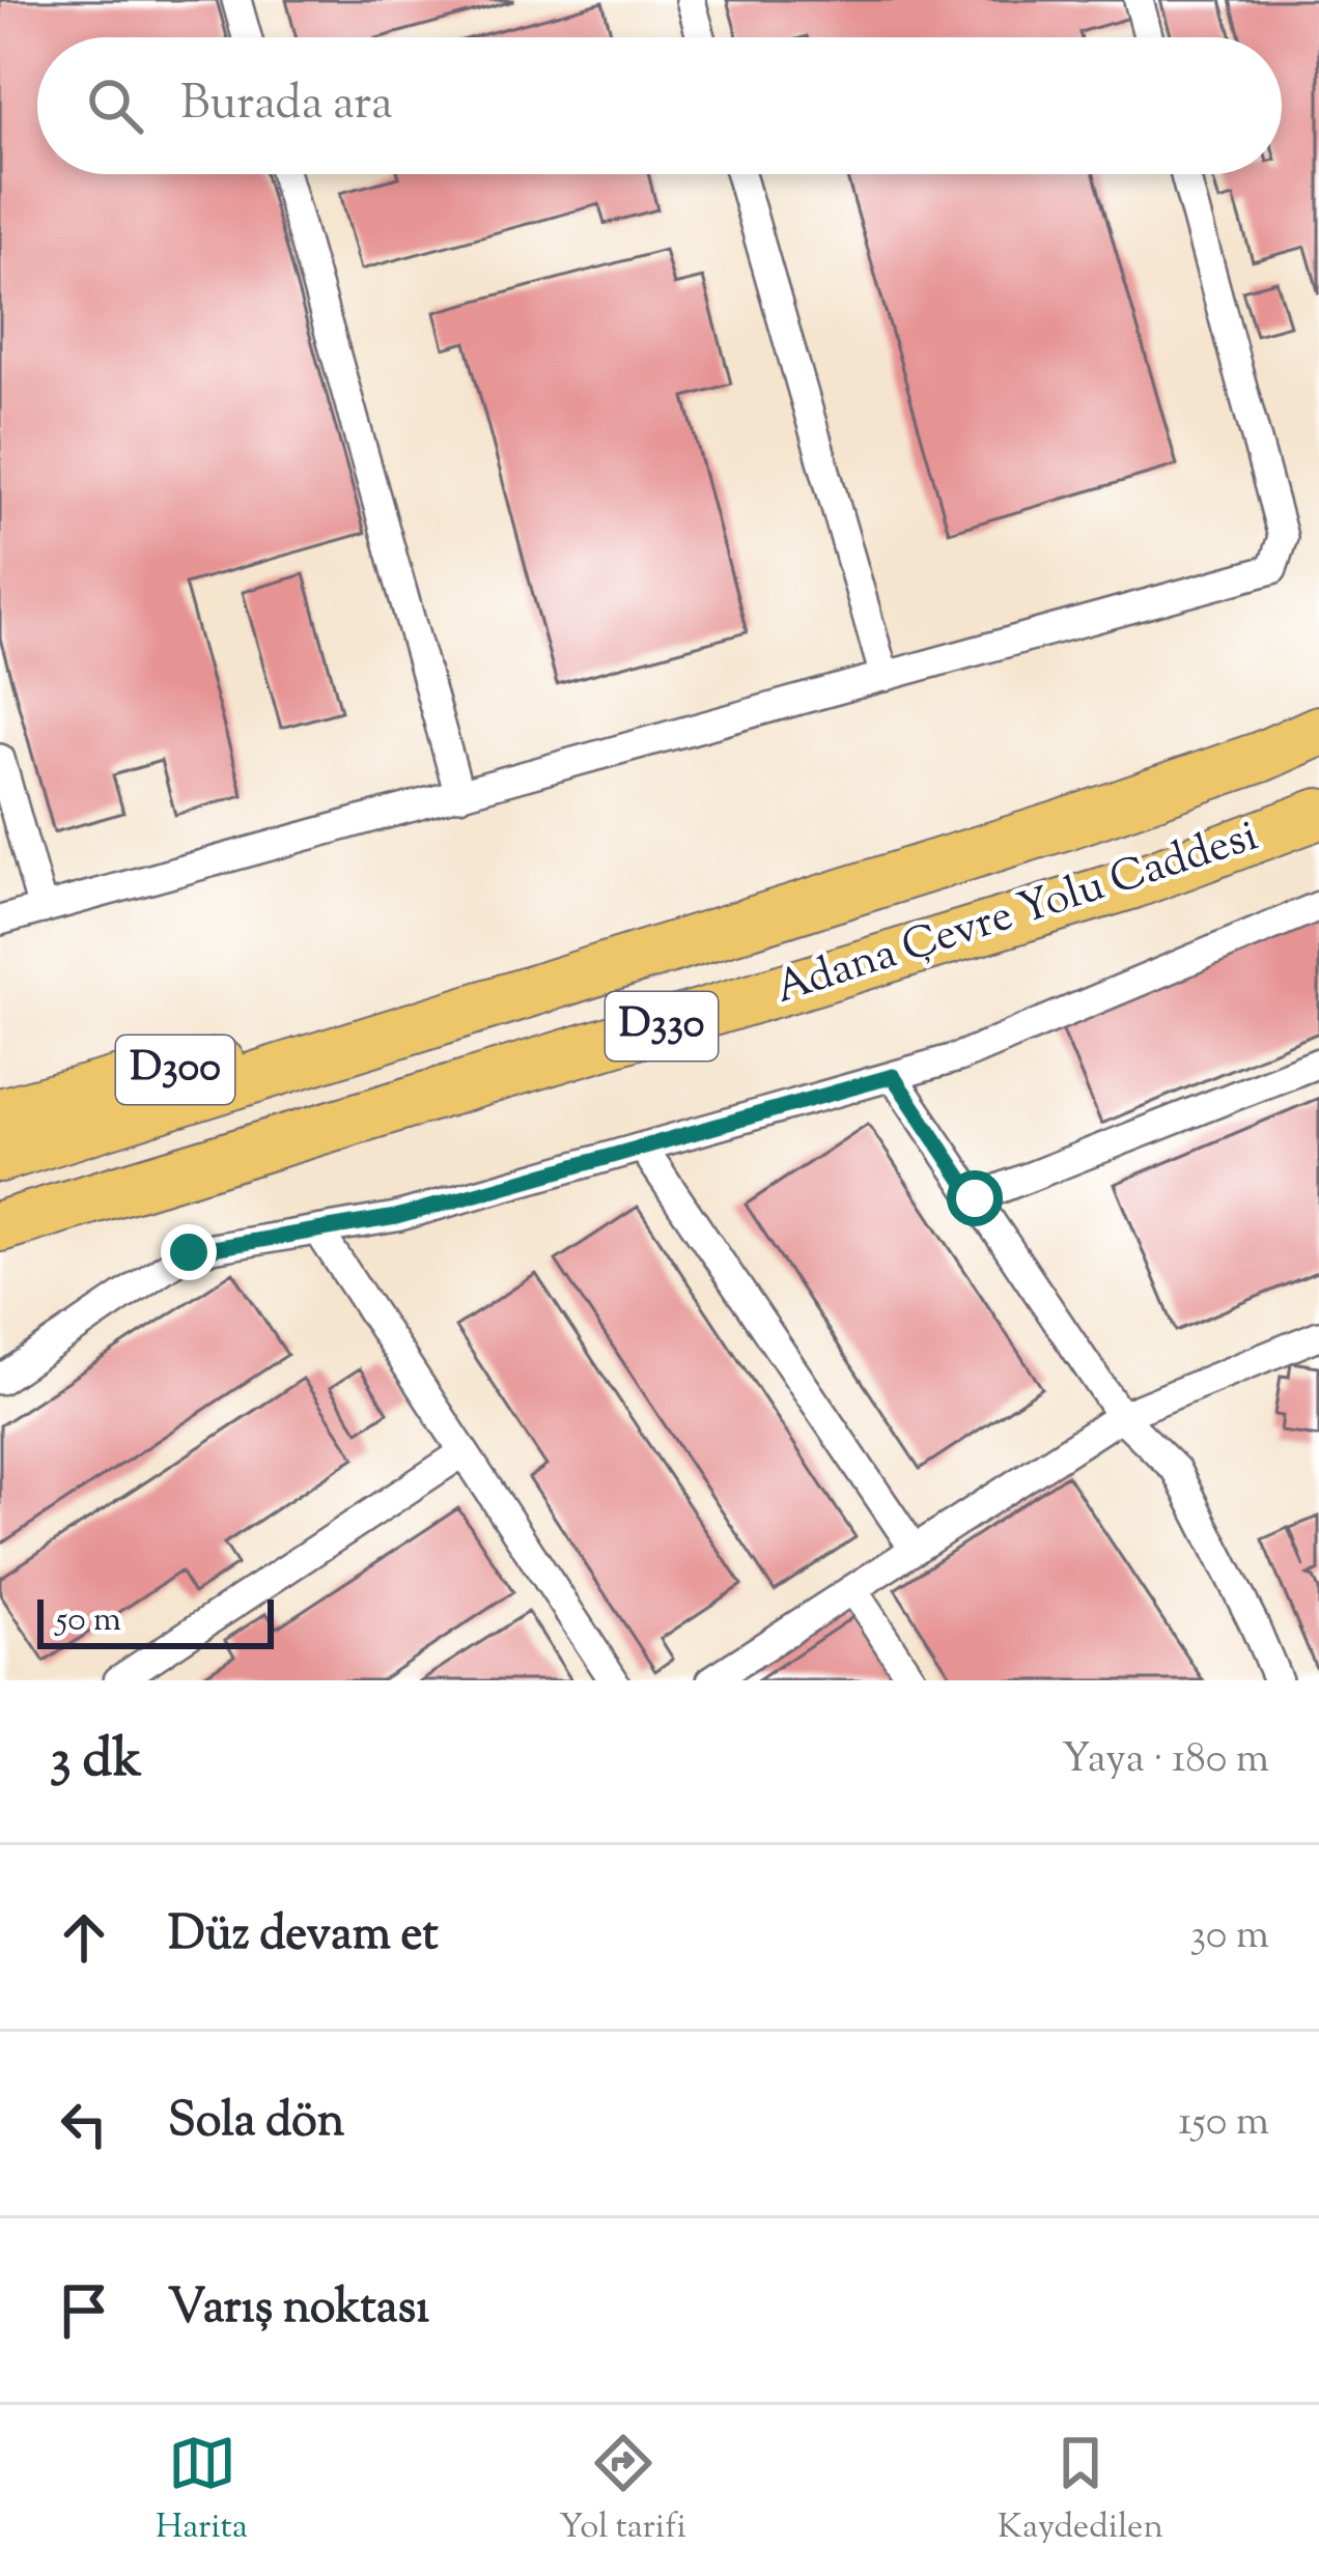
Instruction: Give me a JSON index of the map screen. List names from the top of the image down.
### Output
{
  "streets": {
    "highway": ["Adana Çevre Yolu Caddesi", "D330", "D300"]
  },
  "crossings": [
    ["Adana Çevre Yolu Caddesi", "D330"],
    ["Adana Çevre Yolu Caddesi", "D300"],
    ["D330", "D300"]
  ],
  "scale_bar": "50 m",
  "page": {
    "search": "Burada ara",
    "scale": "50 m",
    "heading": ["3 dk", "Yaya · 180 m"],
    "list": [
      ["Düz devam et", "30 m"],
      ["Sola dön", "150 m"],
      "Varış noktası"
    ],
    "nav": ["Harita", "Yol tarifi", "Kaydedilen"]
  }
}
